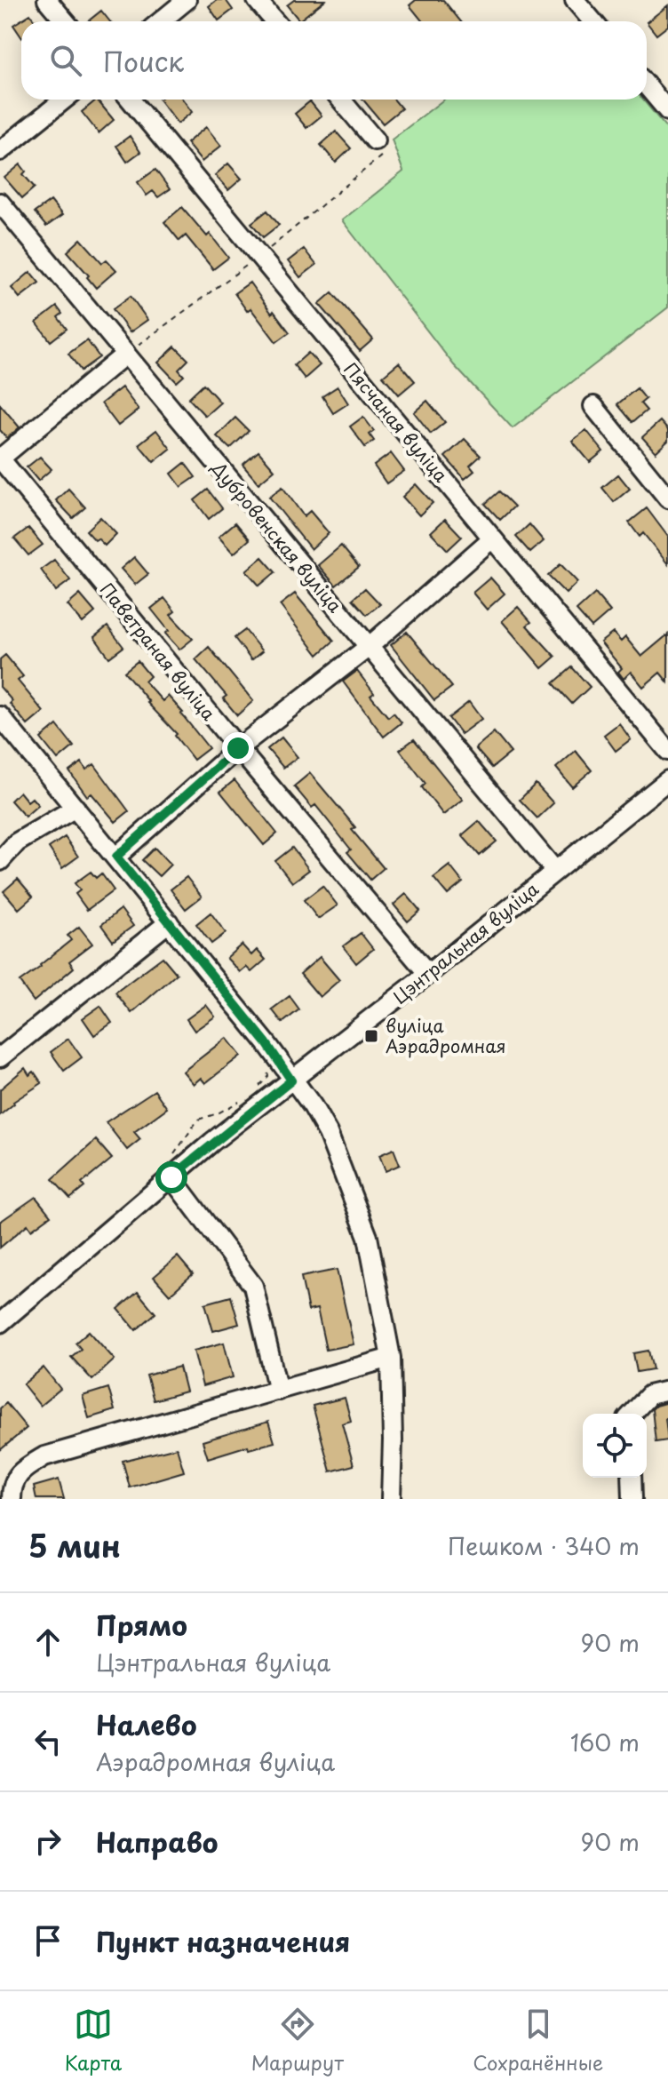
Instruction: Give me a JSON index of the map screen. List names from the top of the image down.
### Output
{
  "streets": {
    "street": [
      "Пясчаная вуліца",
      "Дубровенская вуліца",
      "Паветраная вуліца",
      "Цэнтральная вуліца"
    ]
  },
  "crossings": [
    ["Дубровенская вуліца", "Цэнтральная вуліца"],
    ["Паветраная вуліца", "Цэнтральная вуліца"]
  ],
  "places": {
    "transit": ["вуліца Аэрадромная"]
  },
  "page": {
    "search": "Поиск",
    "heading": ["5 мин", "Пешком · 340 m"],
    "list": [
      ["Прямо", "Цэнтральная вуліца", "90 m"],
      ["Налево", "Аэрадромная вуліца", "160 m"],
      ["Направо", "90 m"],
      "Пункт назначения"
    ],
    "nav": ["Карта", "Маршрут", "Сохранённые"]
  }
}
